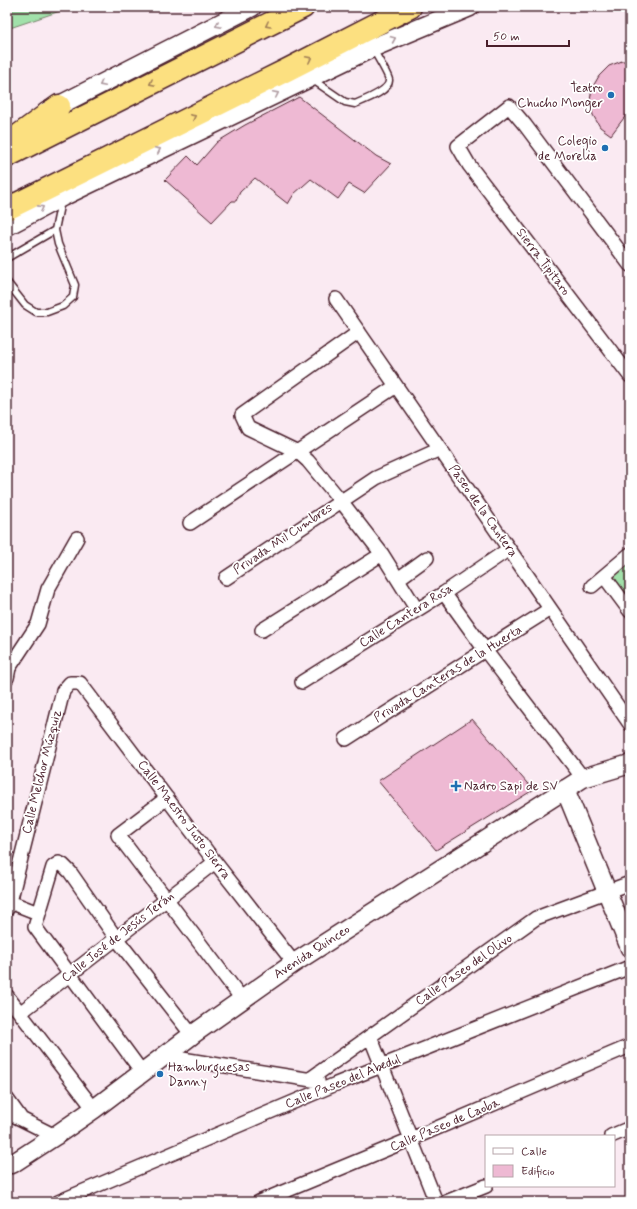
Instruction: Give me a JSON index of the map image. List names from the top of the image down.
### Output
{
  "streets": {
    "street": [
      "Sierra Tipitaro",
      "Paseo de la Cantera",
      "Privada Mil Cumbres",
      "Calle Cantera Rosa",
      "Privada Canteras de la Huerta",
      "Calle Melchor Múzquiz",
      "Calle Maestro Justo Sierra",
      "Calle José de Jesús Terán",
      "Avenida Quinceo",
      "Calle Paseo del Olivo",
      "Calle Paseo del Abedul",
      "Calle Paseo de Caoba"
    ]
  },
  "crossings": [
    ["Paseo de la Cantera", "Privada Mil Cumbres"],
    ["Paseo de la Cantera", "Calle Cantera Rosa"],
    ["Paseo de la Cantera", "Privada Canteras de la Huerta"],
    ["Calle Melchor Múzquiz", "Calle Maestro Justo Sierra"],
    ["Calle Maestro Justo Sierra", "Calle José de Jesús Terán"],
    ["Calle Maestro Justo Sierra", "Avenida Quinceo"]
  ],
  "places": {
    "other": ["Teatro Chucho Monger", "Colegio de Morelia", "Hamburguesas Danny"],
    "health": ["Nadro Sapi de SV"]
  },
  "legend": ["Calle", "Edificio"],
  "scale_bar": "50 m"
}
